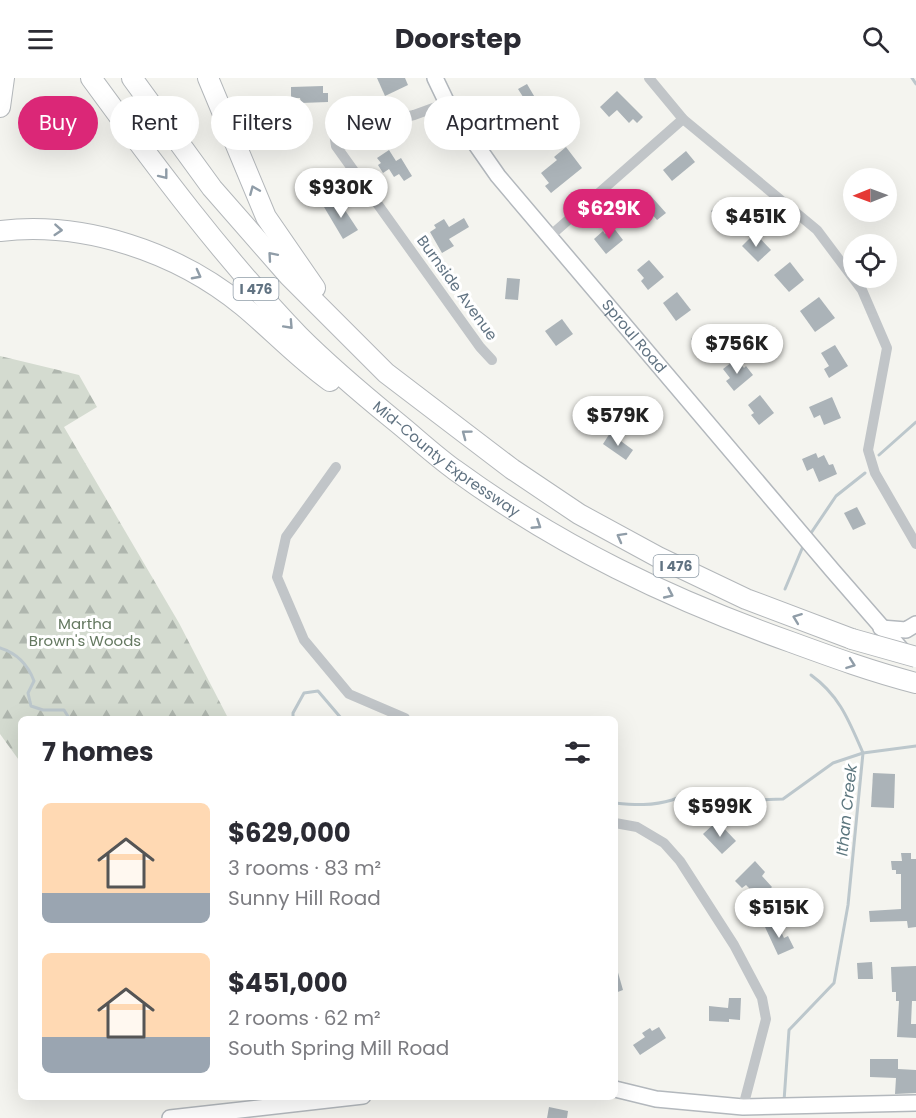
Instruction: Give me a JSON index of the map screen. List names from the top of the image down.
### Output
{
  "streets": {
    "highway": ["I 476", "Mid-County Expressway"],
    "main road": ["Sproul Road"],
    "street": ["Burnside Avenue"]
  },
  "water": ["Ithan Creek"],
  "parks": ["Martha Brown's Woods"],
  "north": "left",
  "page": {
    "header": "Doorstep",
    "chip": [
      "Buy",
      "Rent",
      "Filters",
      "New",
      "Apartment"
    ],
    "price": [
      "$930K",
      "$629K",
      "$451K",
      "$756K",
      "$579K",
      "$599K",
      "$515K"
    ],
    "heading": "7 homes",
    "list": [
      {
        "name": "$629,000",
        "note": "3 rooms · 83 m² · Sunny Hill Road"
      },
      {
        "name": "$451,000",
        "note": "2 rooms · 62 m² · South Spring Mill Road"
      }
    ]
  }
}
